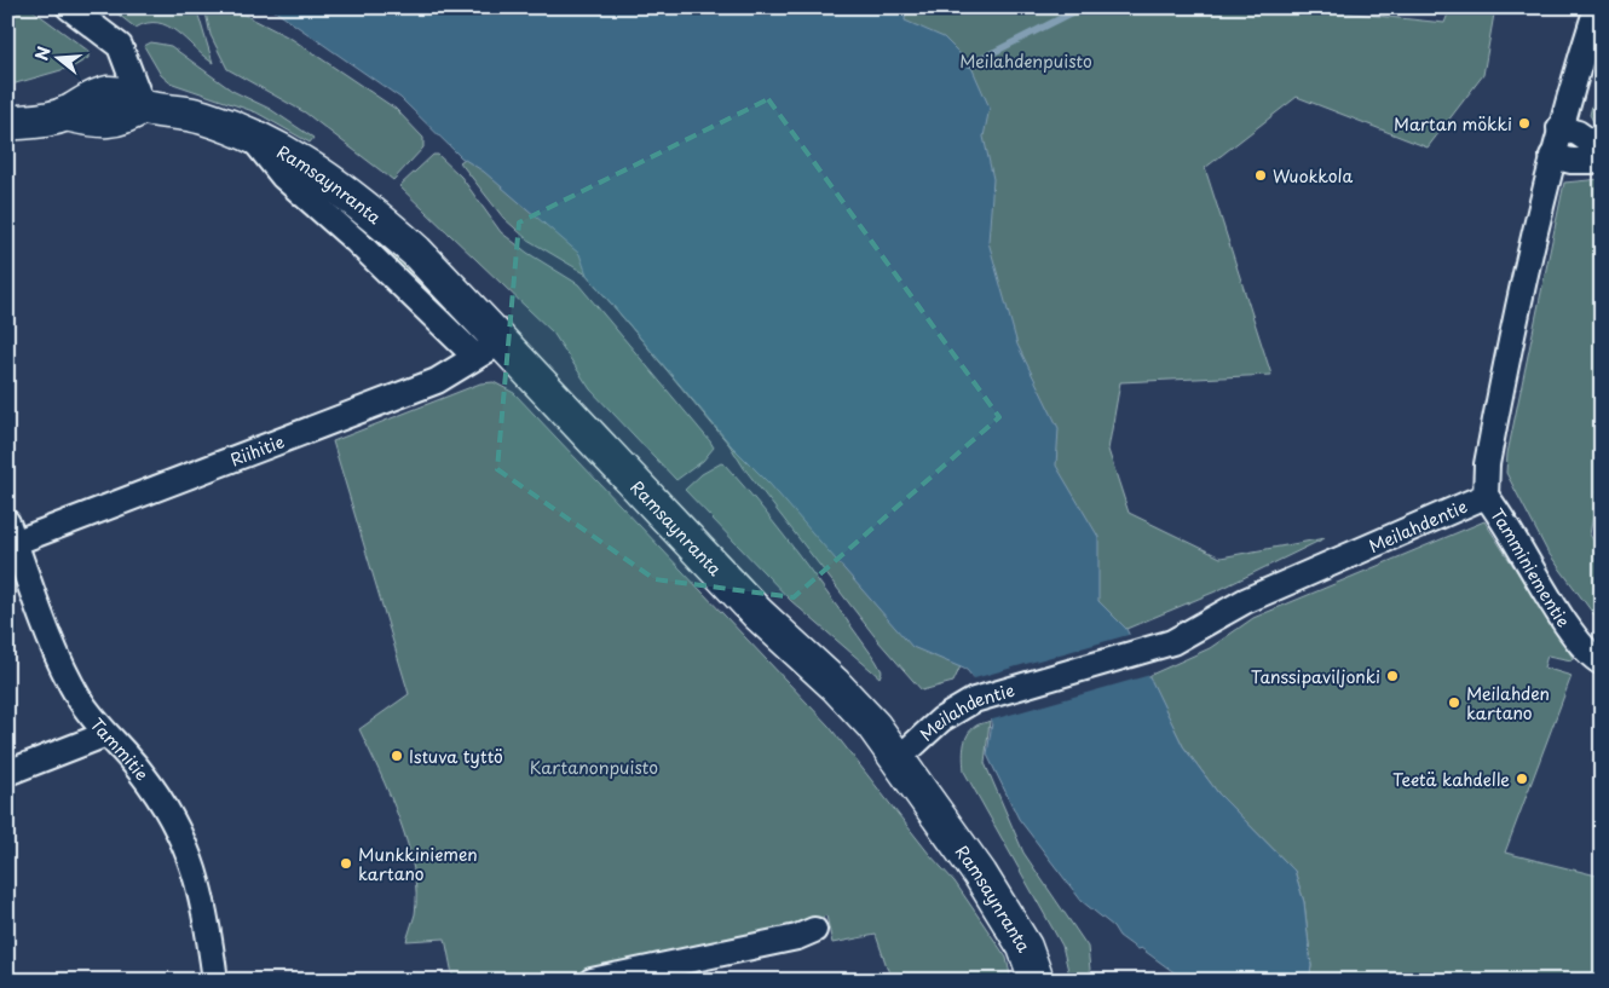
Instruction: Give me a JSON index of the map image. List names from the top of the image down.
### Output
{
  "streets": {
    "main road": ["Ramsaynranta"],
    "street": [
      "Riihitie",
      "Meilahdentie",
      "Tamminiementie",
      "Tammitie"
    ]
  },
  "crossings": [
    ["Ramsaynranta", "Riihitie"],
    ["Ramsaynranta", "Meilahdentie"],
    ["Riihitie", "Tammitie"],
    ["Meilahdentie", "Tamminiementie"]
  ],
  "parks": ["Meilahdenpuisto", "Kartanonpuisto"],
  "places": [
    "Martan mökki",
    "Wuokkola",
    "Tanssipaviljonki",
    "Meilahden kartano",
    "Istuva tyttö",
    "Teetä kahdelle",
    "Munkkiniemen kartano"
  ],
  "north": "left"
}
